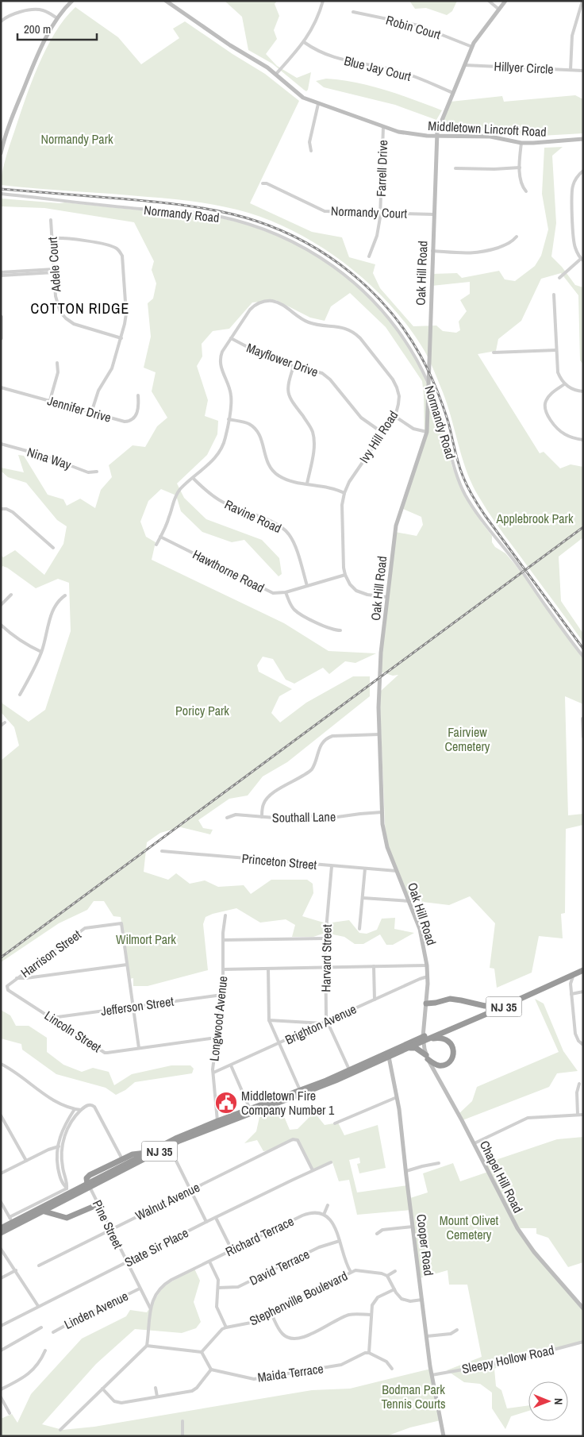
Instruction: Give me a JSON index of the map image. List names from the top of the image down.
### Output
{
  "streets": {
    "highway": ["NJ 35"],
    "street": [
      "Robin Court",
      "Hillyer Circle",
      "Blue Jay Court",
      "Middletown Lincroft Road",
      "Farrell Drive",
      "Normandy Court",
      "Normandy Road",
      "Adele Court",
      "Oak Hill Road",
      "Mayflower Drive",
      "Jennifer Drive",
      "Ivy Hill Road",
      "Nina Way",
      "Ravine Road",
      "Hawthorne Road",
      "Southall Lane",
      "Princeton Street",
      "Harrison Street",
      "Harvard Street",
      "Jefferson Street",
      "Longwood Avenue",
      "Brighton Avenue",
      "Lincoln Street",
      "Chapel Hill Road",
      "Walnut Avenue",
      "Pine Street",
      "Richard Terrace",
      "Cooper Road",
      "State Sir Place",
      "David Terrace",
      "Stephenville Boulevard",
      "Linden Avenue",
      "Sleepy Hollow Road",
      "Maida Terrace"
    ]
  },
  "crossings": [
    ["Robin Court", "Oak Hill Road"],
    ["Hillyer Circle", "Oak Hill Road"],
    ["Blue Jay Court", "Oak Hill Road"],
    ["Middletown Lincroft Road", "Farrell Drive"],
    ["Middletown Lincroft Road", "Oak Hill Road"],
    ["Farrell Drive", "Normandy Court"],
    ["Normandy Court", "Oak Hill Road"],
    ["Normandy Road", "Oak Hill Road"],
    ["Oak Hill Road", "Ivy Hill Road"],
    ["Oak Hill Road", "Southall Lane"],
    ["Oak Hill Road", "Princeton Street"],
    ["Oak Hill Road", "NJ 35"],
    ["Oak Hill Road", "Brighton Avenue"],
    ["Oak Hill Road", "Chapel Hill Road"],
    ["Mayflower Drive", "Ivy Hill Road"],
    ["Ivy Hill Road", "Ravine Road"],
    ["Ivy Hill Road", "Hawthorne Road"],
    ["Ravine Road", "Hawthorne Road"],
    ["Princeton Street", "Harvard Street"],
    ["Harrison Street", "Lincoln Street"],
    ["Harvard Street", "NJ 35"],
    ["Harvard Street", "Brighton Avenue"],
    ["Jefferson Street", "Longwood Avenue"],
    ["Jefferson Street", "Lincoln Street"],
    ["NJ 35", "Longwood Avenue"],
    ["NJ 35", "Chapel Hill Road"],
    ["NJ 35", "Pine Street"],
    ["NJ 35", "Cooper Road"],
    ["Longwood Avenue", "Brighton Avenue"],
    ["Longwood Avenue", "Lincoln Street"],
    ["Walnut Avenue", "Pine Street"],
    ["Walnut Avenue", "State Sir Place"],
    ["Pine Street", "Richard Terrace"],
    ["Pine Street", "State Sir Place"],
    ["Pine Street", "Linden Avenue"],
    ["Cooper Road", "Sleepy Hollow Road"]
  ],
  "districts": ["COTTON RIDGE"],
  "parks": [
    "Normandy Park",
    "Applebrook Park",
    "Poricy Park",
    "Fairview Cemetery",
    "Wilmort Park",
    "Mount Olivet Cemetery",
    "Bodman Park Tennis Courts"
  ],
  "places": {
    "public building": ["Middletown Fire Company Number 1"]
  },
  "scale_bar": "200 m",
  "north": "right"
}
